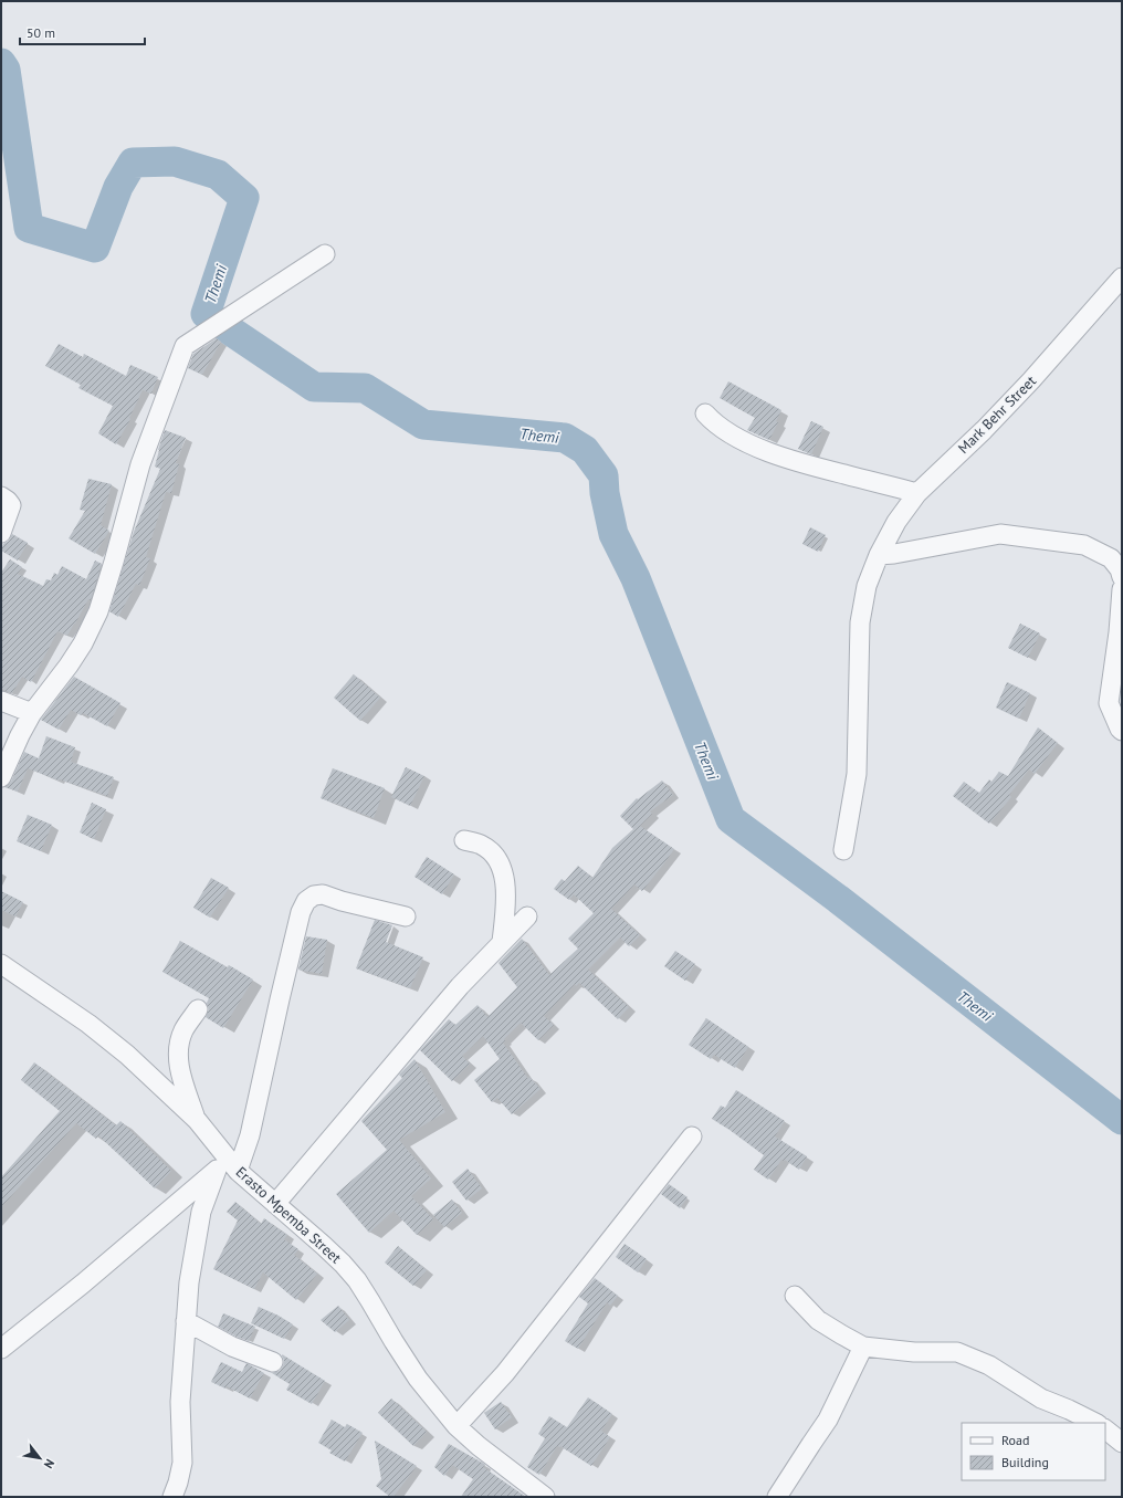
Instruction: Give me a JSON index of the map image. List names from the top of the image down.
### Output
{
  "streets": {
    "street": ["Mark Behr Street", "Erasto Mpemba Street"]
  },
  "water": ["Themi"],
  "legend": ["Road", "Building"],
  "scale_bar": "50 m",
  "north": "bottom right"
}
